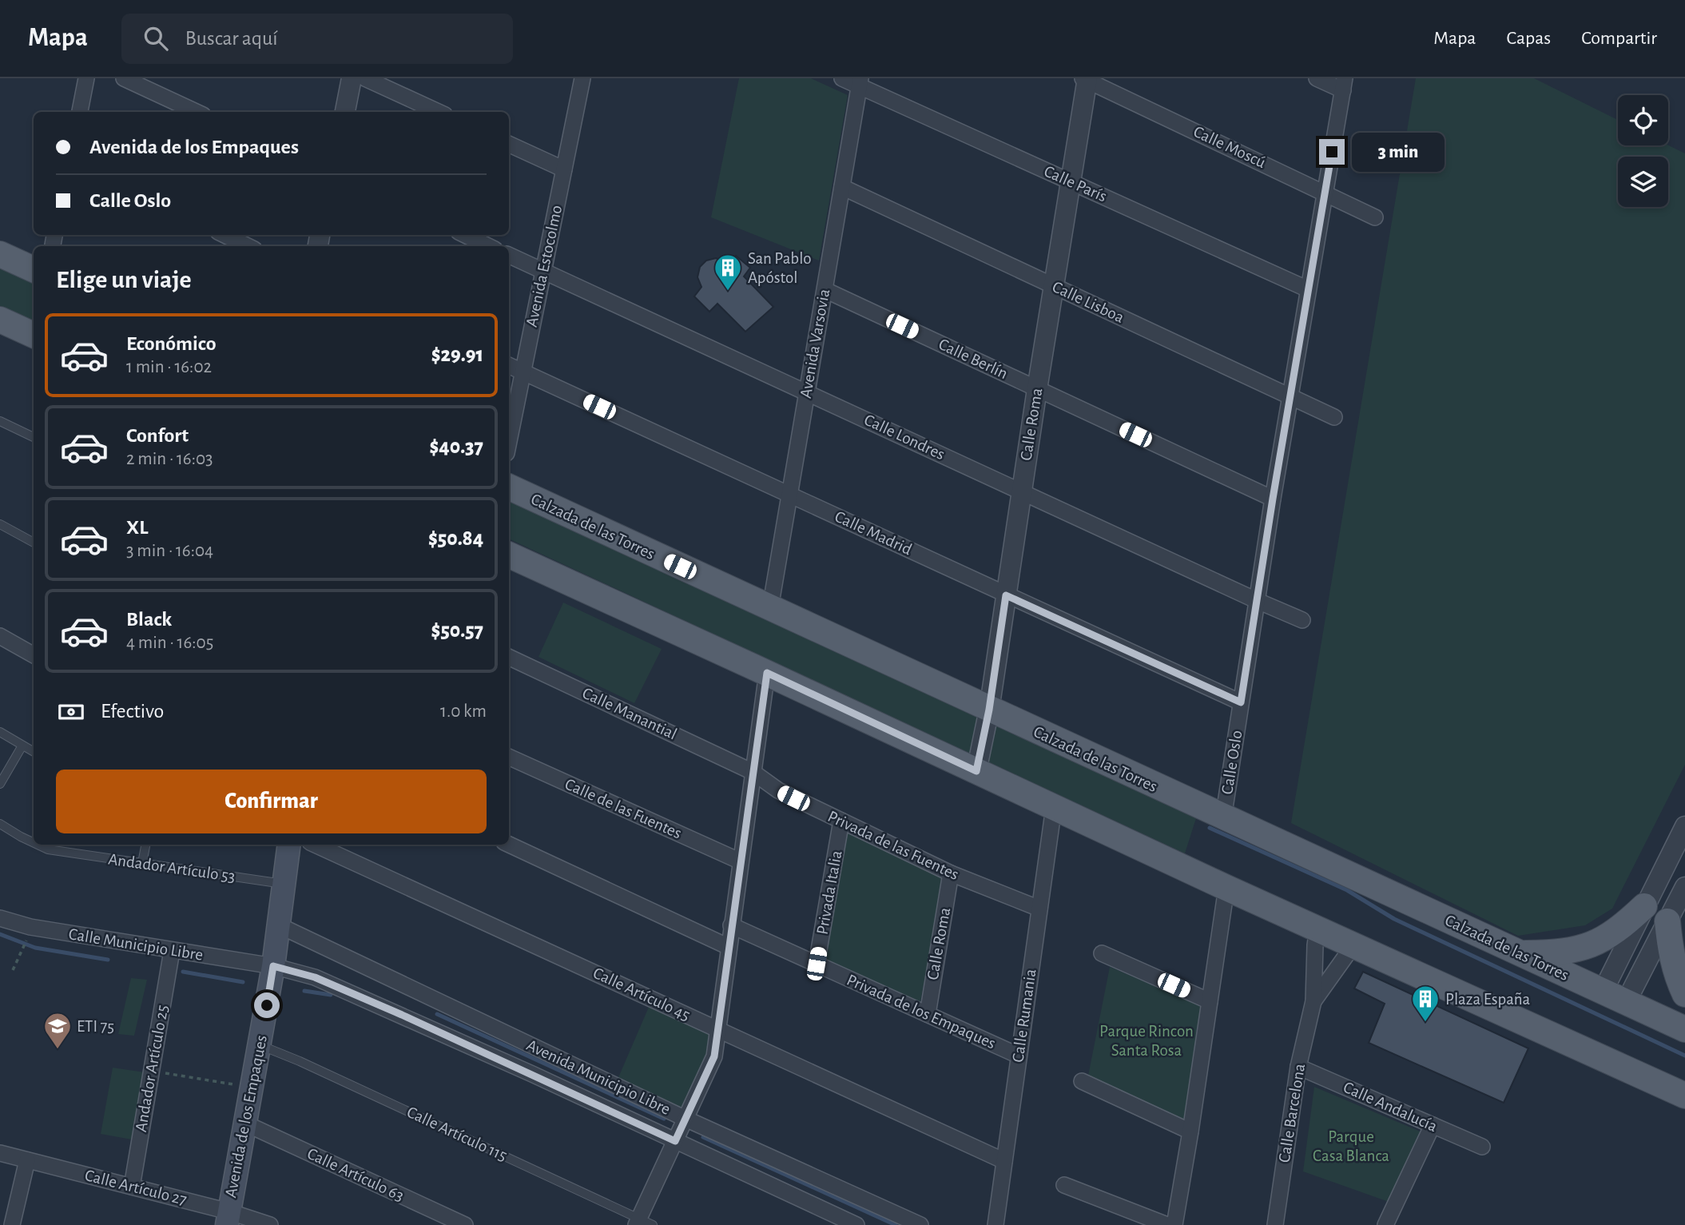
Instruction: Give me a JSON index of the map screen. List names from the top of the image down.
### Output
{
  "streets": {
    "main road": ["Calzada de las Torres", "Avenida de los Empaques"],
    "street": [
      "Calle Moscú",
      "Calle París",
      "Avenida Estocolmo",
      "Calle Lisboa",
      "Avenida Varsovia",
      "Calle Berlín",
      "Calle Roma",
      "Calle Londres",
      "Calle Madrid",
      "Calle Manantial",
      "Calle Oslo",
      "Calle de las Fuentes",
      "Privada de las Fuentes",
      "Privada Italia",
      "Calle Municipio Libre",
      "Calle Artículo 45",
      "Privada de los Empaques",
      "Calle Rumania",
      "Andador Artículo 25",
      "Avenida Municipio Libre",
      "Calle Andalucía",
      "Calle Barcelona",
      "Calle Artículo 63",
      "Calle Artículo 27"
    ],
    "lane": ["Andador Artículo 53", "Calle Artículo 115"]
  },
  "crossings": [
    ["Calle Moscú", "Calle Roma"],
    ["Calle Moscú", "Calle Oslo"],
    ["Calle París", "Avenida Varsovia"],
    ["Calle París", "Calle Roma"],
    ["Calle París", "Calle Oslo"],
    ["Avenida Estocolmo", "Calle Londres"],
    ["Avenida Estocolmo", "Calle Madrid"],
    ["Calle Lisboa", "Avenida Varsovia"],
    ["Calle Lisboa", "Calle Roma"],
    ["Calle Lisboa", "Calle Oslo"],
    ["Avenida Varsovia", "Calle Berlín"],
    ["Avenida Varsovia", "Calle Londres"],
    ["Avenida Varsovia", "Calzada de las Torres"],
    ["Avenida Varsovia", "Calle Madrid"],
    ["Calle Berlín", "Calle Roma"],
    ["Calle Berlín", "Calle Oslo"],
    ["Calle Roma", "Calle Londres"],
    ["Calle Roma", "Calzada de las Torres"],
    ["Calle Roma", "Calle Madrid"],
    ["Calle Roma", "Privada de las Fuentes"],
    ["Calle Roma", "Privada de los Empaques"],
    ["Calle Londres", "Calle Oslo"],
    ["Calzada de las Torres", "Calle Oslo"],
    ["Calle Madrid", "Calle Oslo"],
    ["Calle Manantial", "Privada de las Fuentes"],
    ["Privada de las Fuentes", "Privada Italia"],
    ["Privada de las Fuentes", "Calle Rumania"],
    ["Andador Artículo 53", "Avenida de los Empaques"],
    ["Privada Italia", "Privada de los Empaques"],
    ["Calle Municipio Libre", "Andador Artículo 25"],
    ["Calle Municipio Libre", "Avenida Municipio Libre"],
    ["Calle Municipio Libre", "Avenida de los Empaques"],
    ["Calle Artículo 45", "Calle Rumania"],
    ["Privada de los Empaques", "Calle Rumania"],
    ["Andador Artículo 25", "Calle Artículo 27"],
    ["Avenida Municipio Libre", "Avenida de los Empaques"],
    ["Calle Andalucía", "Calle Barcelona"],
    ["Avenida de los Empaques", "Calle Artículo 115"],
    ["Avenida de los Empaques", "Calle Artículo 63"],
    ["Avenida de los Empaques", "Calle Artículo 27"]
  ],
  "parks": ["Parque Rincon Santa Rosa", "Parque Casa Blanca"],
  "places": {
    "building": ["San Pablo Apóstol", "Plaza España"],
    "school or university": ["ETI 75"]
  },
  "page": {
    "header": "Mapa",
    "search": "Buscar aquí",
    "nav": ["Mapa", "Capas", "Compartir"],
    "banner": ["Avenida de los Empaques", "Calle Oslo"],
    "bubble": "3 min",
    "heading": "Elige un viaje",
    "list": [
      {
        "name": "Económico",
        "note": "1 min · 16:02",
        "value": "$29.91"
      },
      {
        "name": "Confort",
        "note": "2 min · 16:03",
        "value": "$40.37"
      },
      {
        "name": "XL",
        "note": "3 min · 16:04",
        "value": "$50.84"
      },
      {
        "name": "Black",
        "note": "4 min · 16:05",
        "value": "$50.57"
      }
    ],
    "pay": ["Efectivo", "1.0 km"],
    "buttons": "Confirmar"
  }
}
